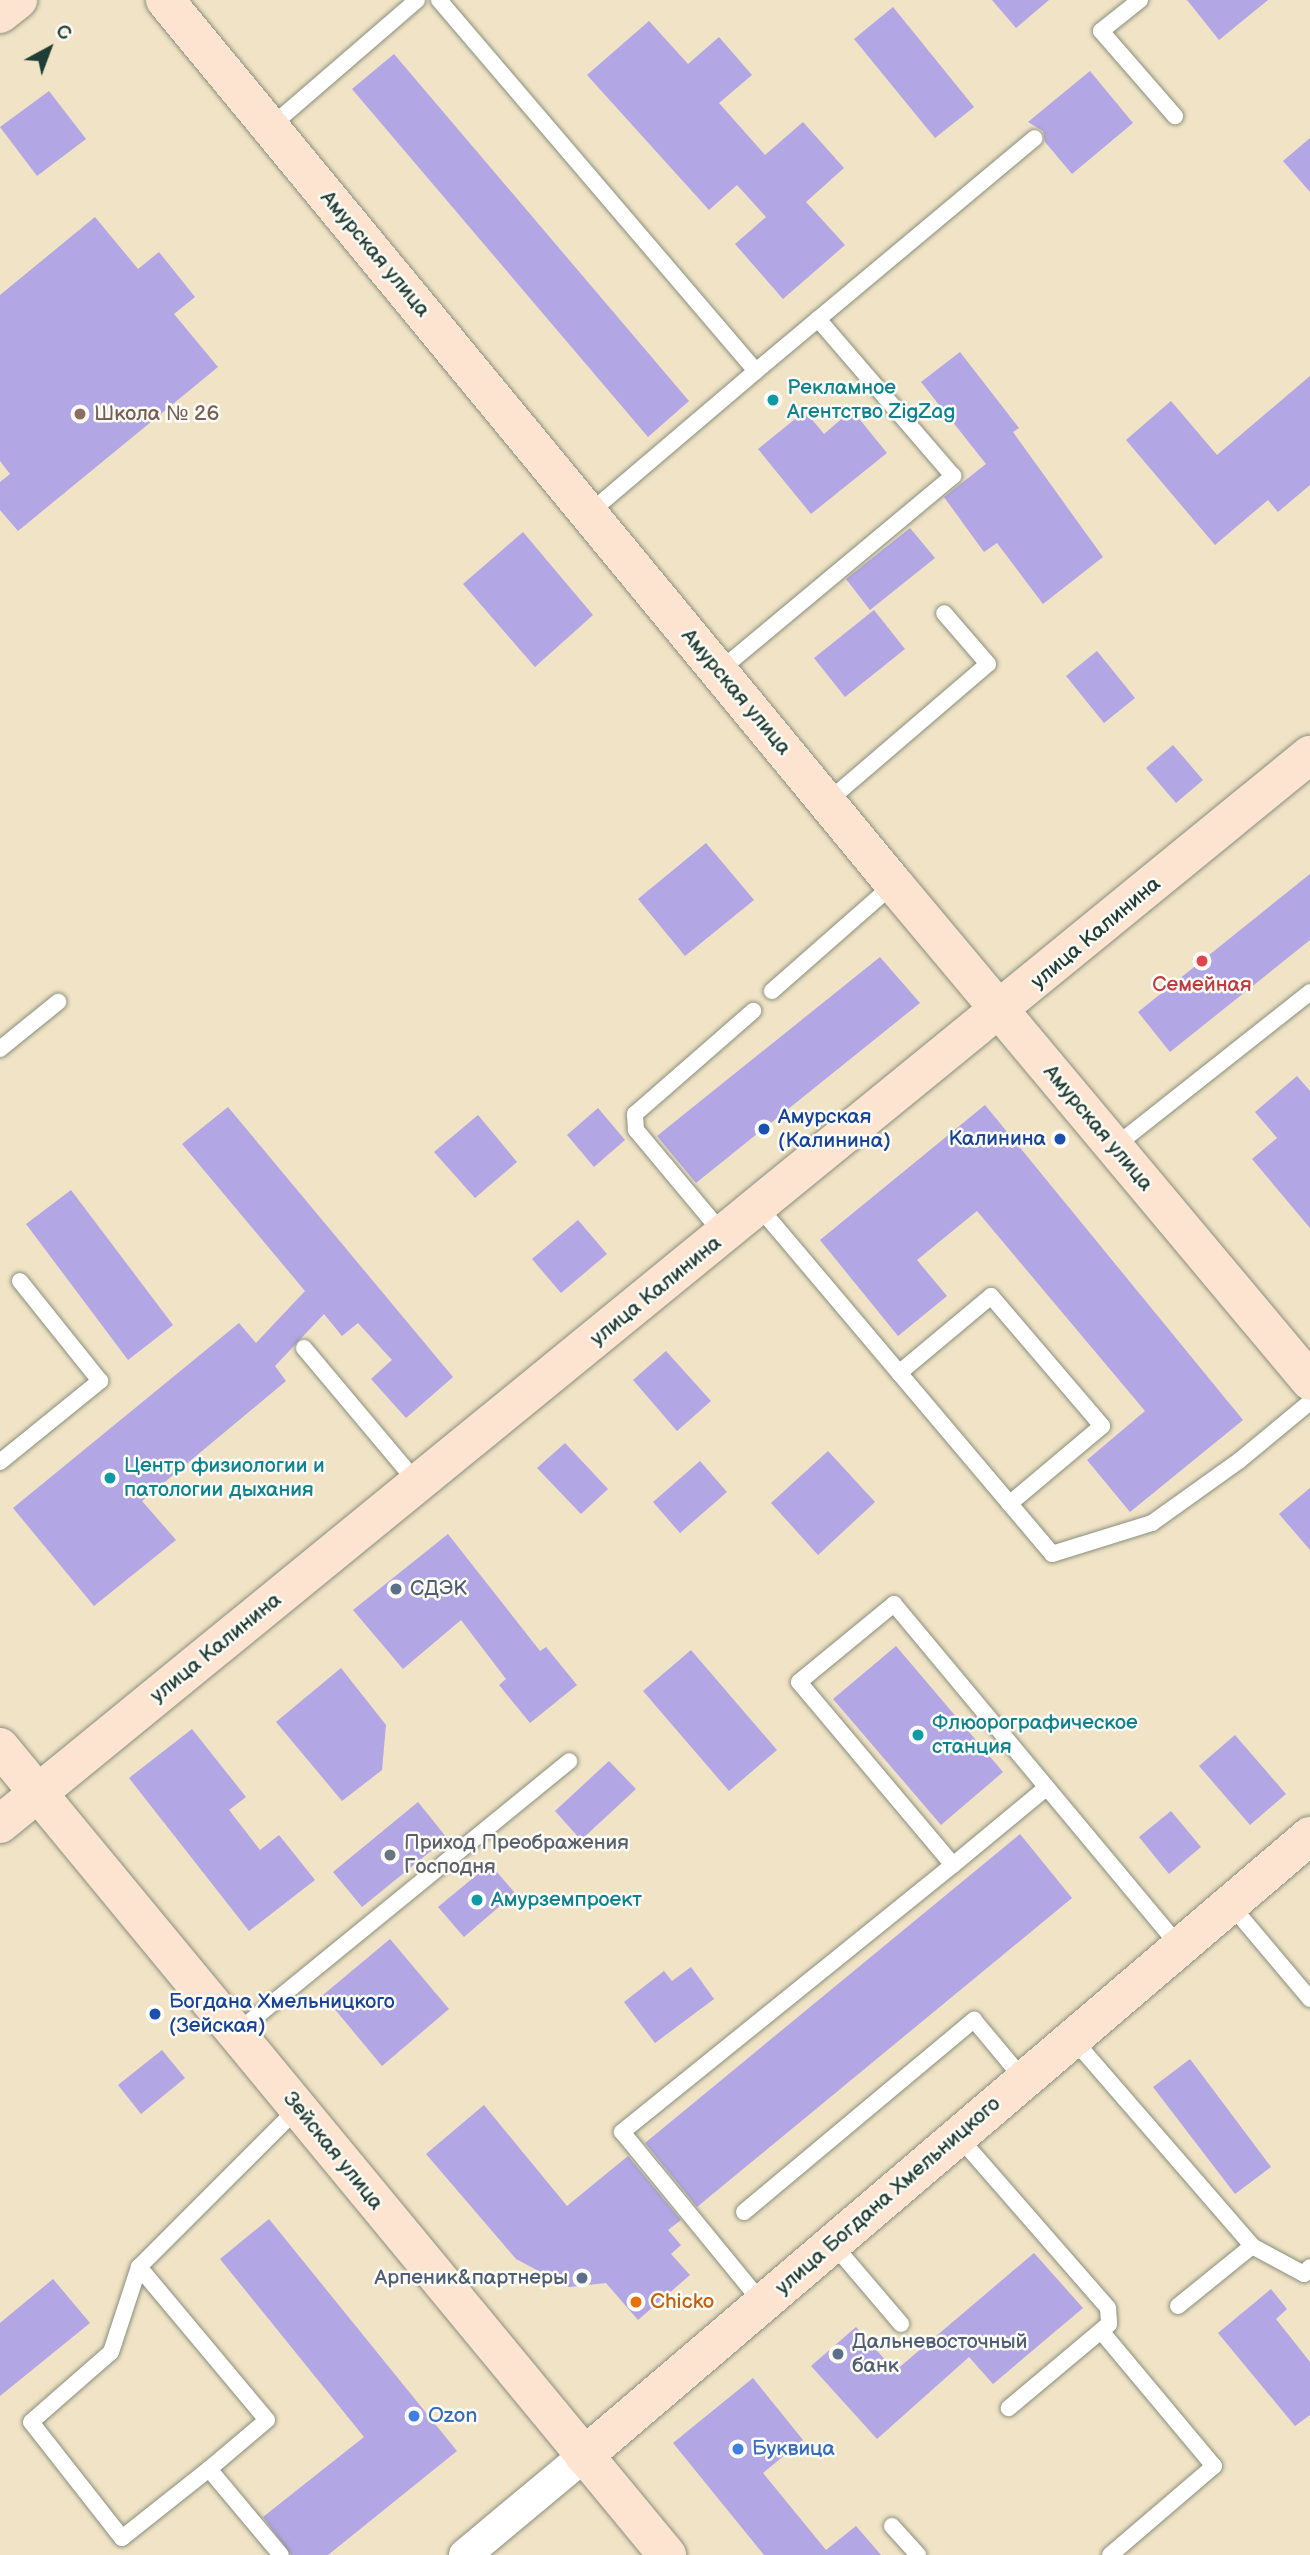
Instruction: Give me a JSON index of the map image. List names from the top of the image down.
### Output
{
  "streets": {
    "street": [
      "Амурская улица",
      "улица Калинина",
      "Зейская улица",
      "улица Богдана Хмельницкого"
    ]
  },
  "crossings": [
    ["Амурская улица", "улица Калинина"],
    ["улица Калинина", "Зейская улица"],
    ["Зейская улица", "улица Богдана Хмельницкого"]
  ],
  "places": [
    "Рекламное Агентство ZigZag",
    "Школа № 26",
    "Семейная",
    "Амурская (Калинина)",
    "Калинина",
    "Центр физиологии и патологии дыхания",
    "СДЭК",
    "Флюорографическое станция",
    "Приход Преображения Господня",
    "Амурземпроект",
    "Богдана Хмельницкого (Зейская)",
    "Арпеник&партнеры",
    "Chicko",
    "Дальневосточный банк",
    "Ozon",
    "Буквица"
  ],
  "north": "top right"
}
